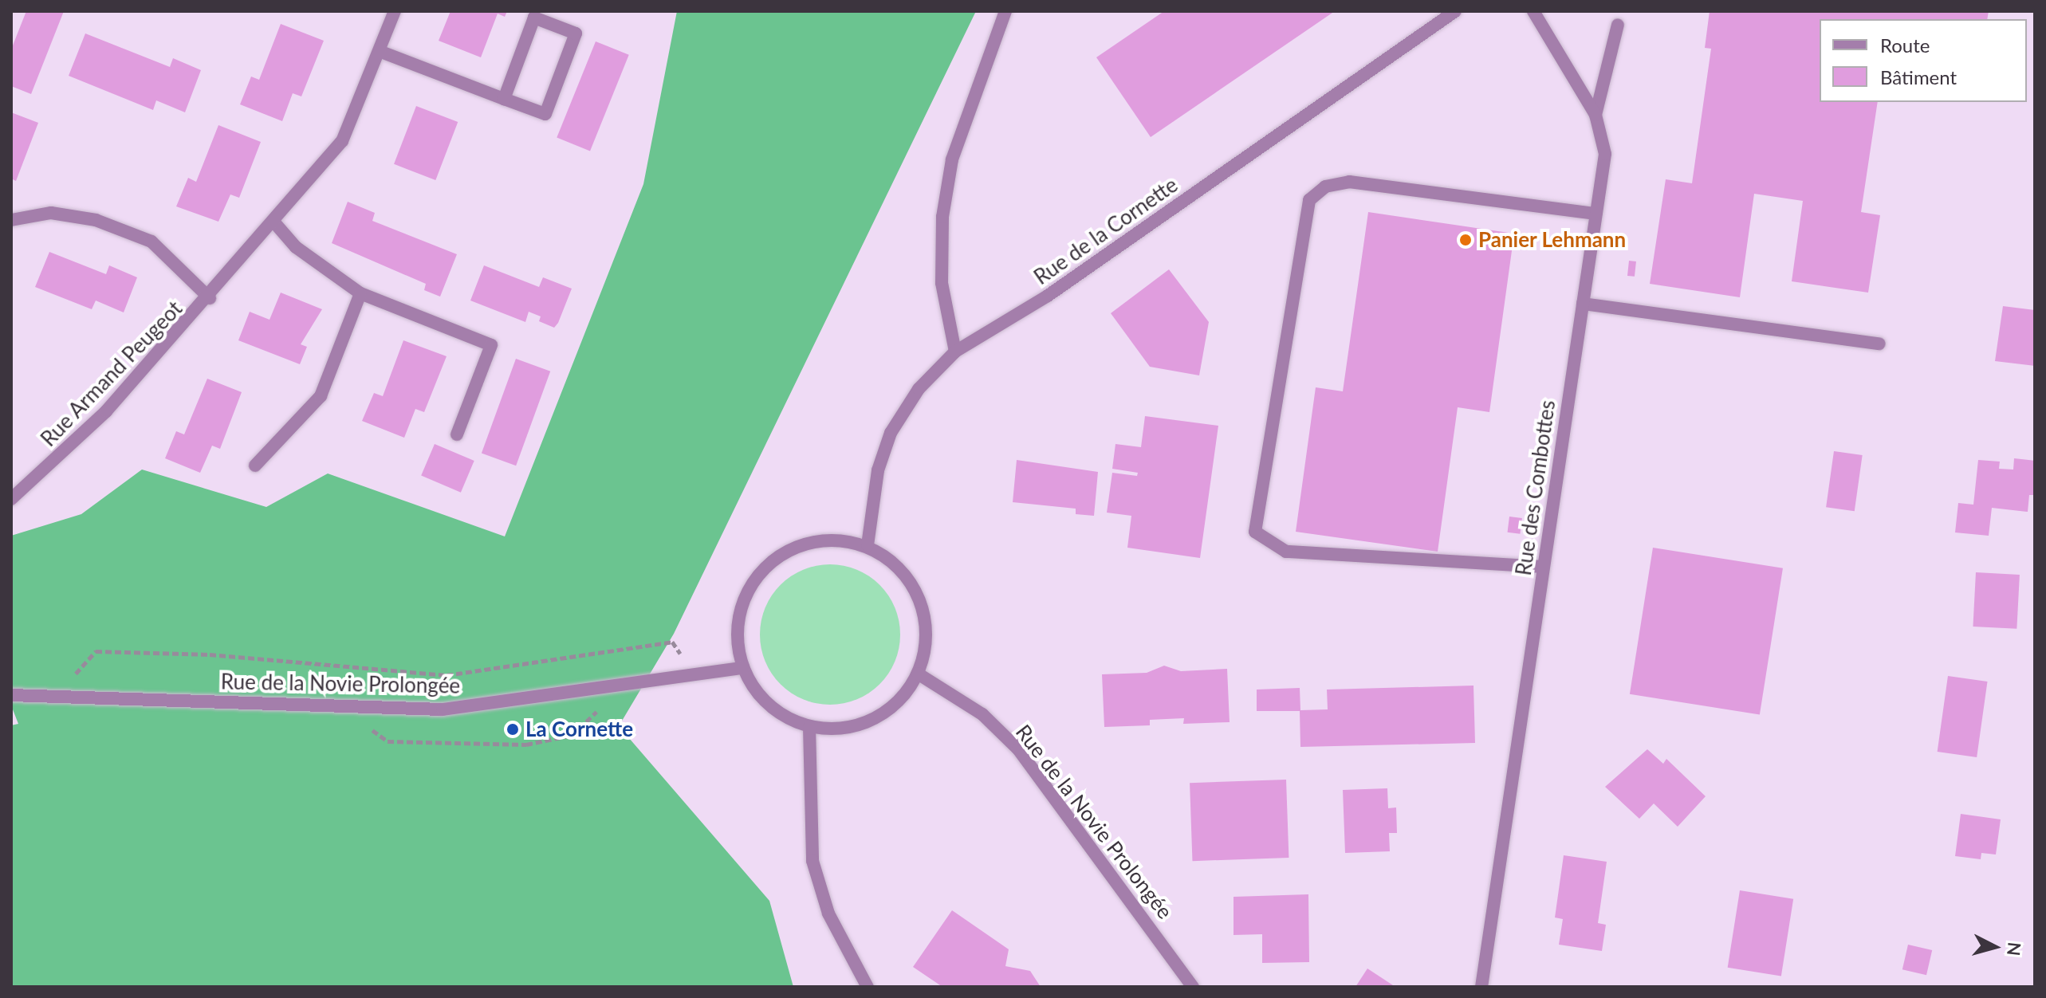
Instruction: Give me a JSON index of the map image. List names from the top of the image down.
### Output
{
  "streets": {
    "street": [
      "Rue de la Cornette",
      "Rue Armand Peugeot",
      "Rue des Combottes",
      "Rue de la Novie Prolongée"
    ]
  },
  "crossings": [
    ["Rue de la Cornette", "Rue de la Novie Prolongée"]
  ],
  "places": ["Panier Lehmann", "La Cornette"],
  "legend": ["Route", "Bâtiment"],
  "north": "right"
}
